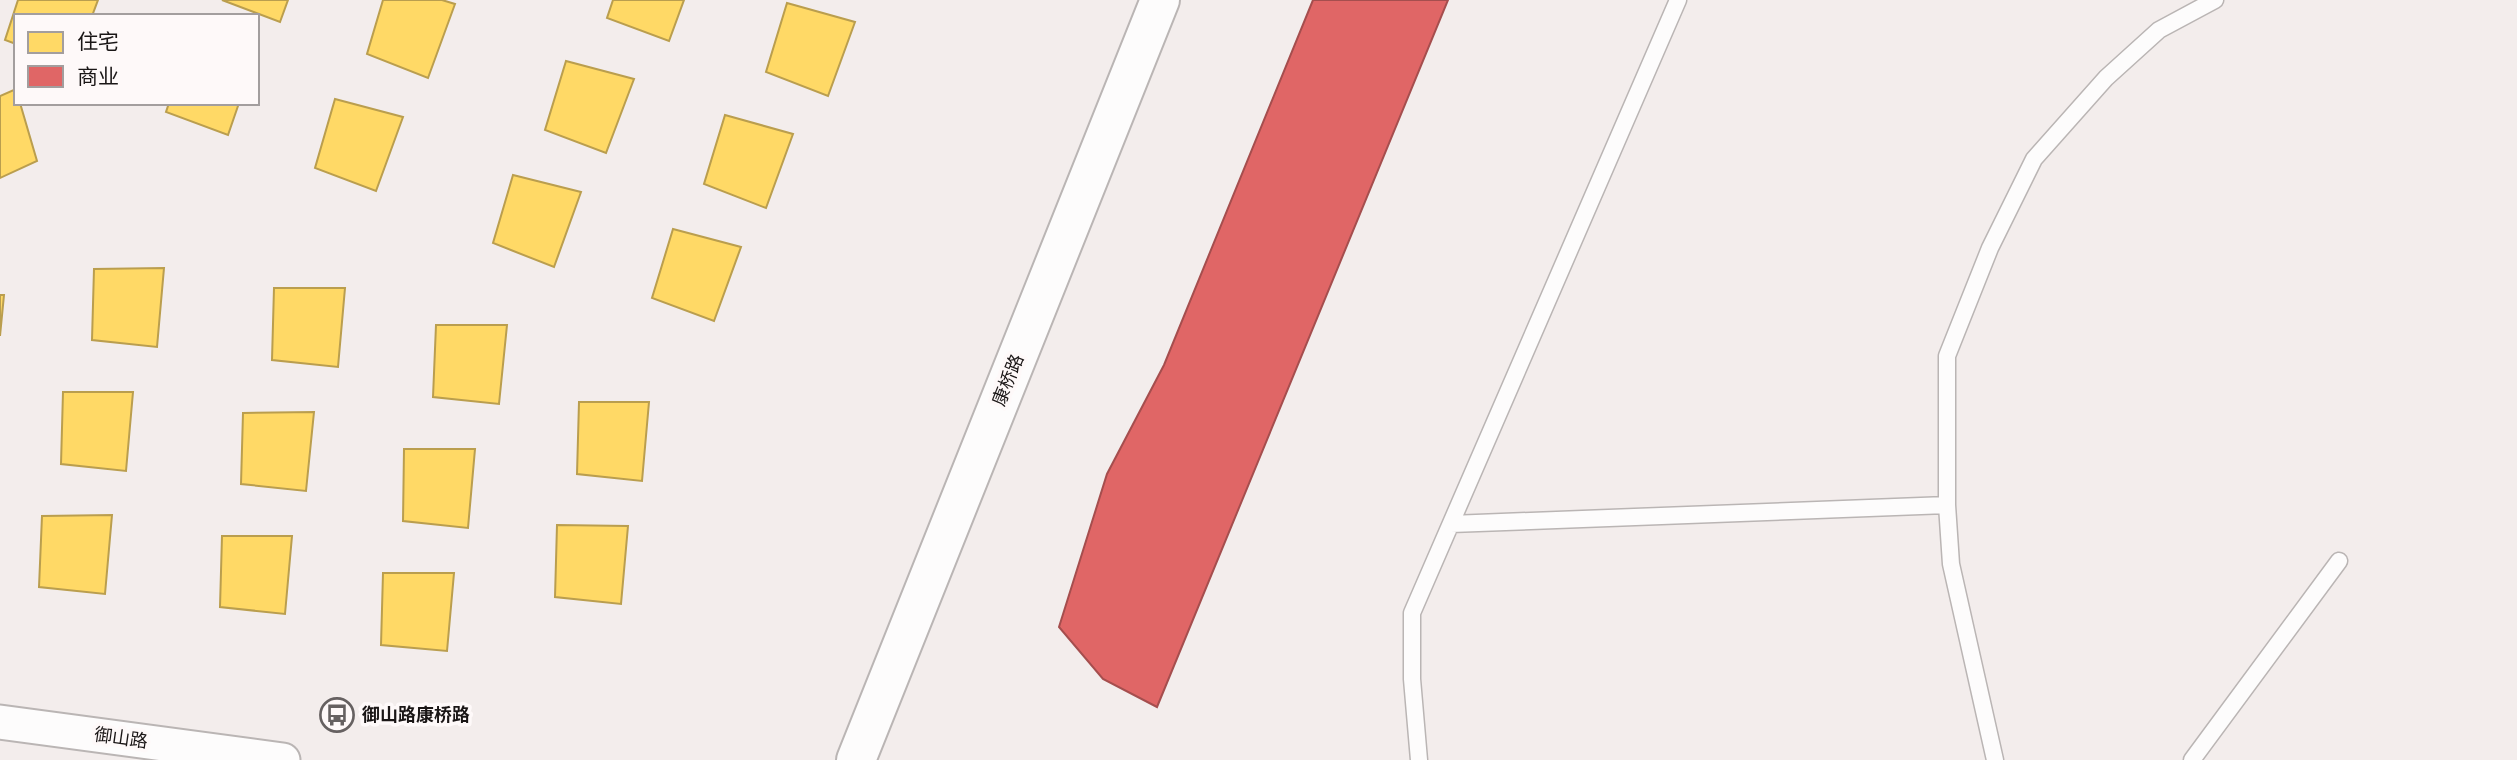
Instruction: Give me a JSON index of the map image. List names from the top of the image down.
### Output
{
  "streets": {
    "main road": ["康桥路"],
    "street": ["御山路"]
  },
  "places": {
    "bus stop": ["御山路康桥路"]
  },
  "legend": ["住宅", "商业"]
}
